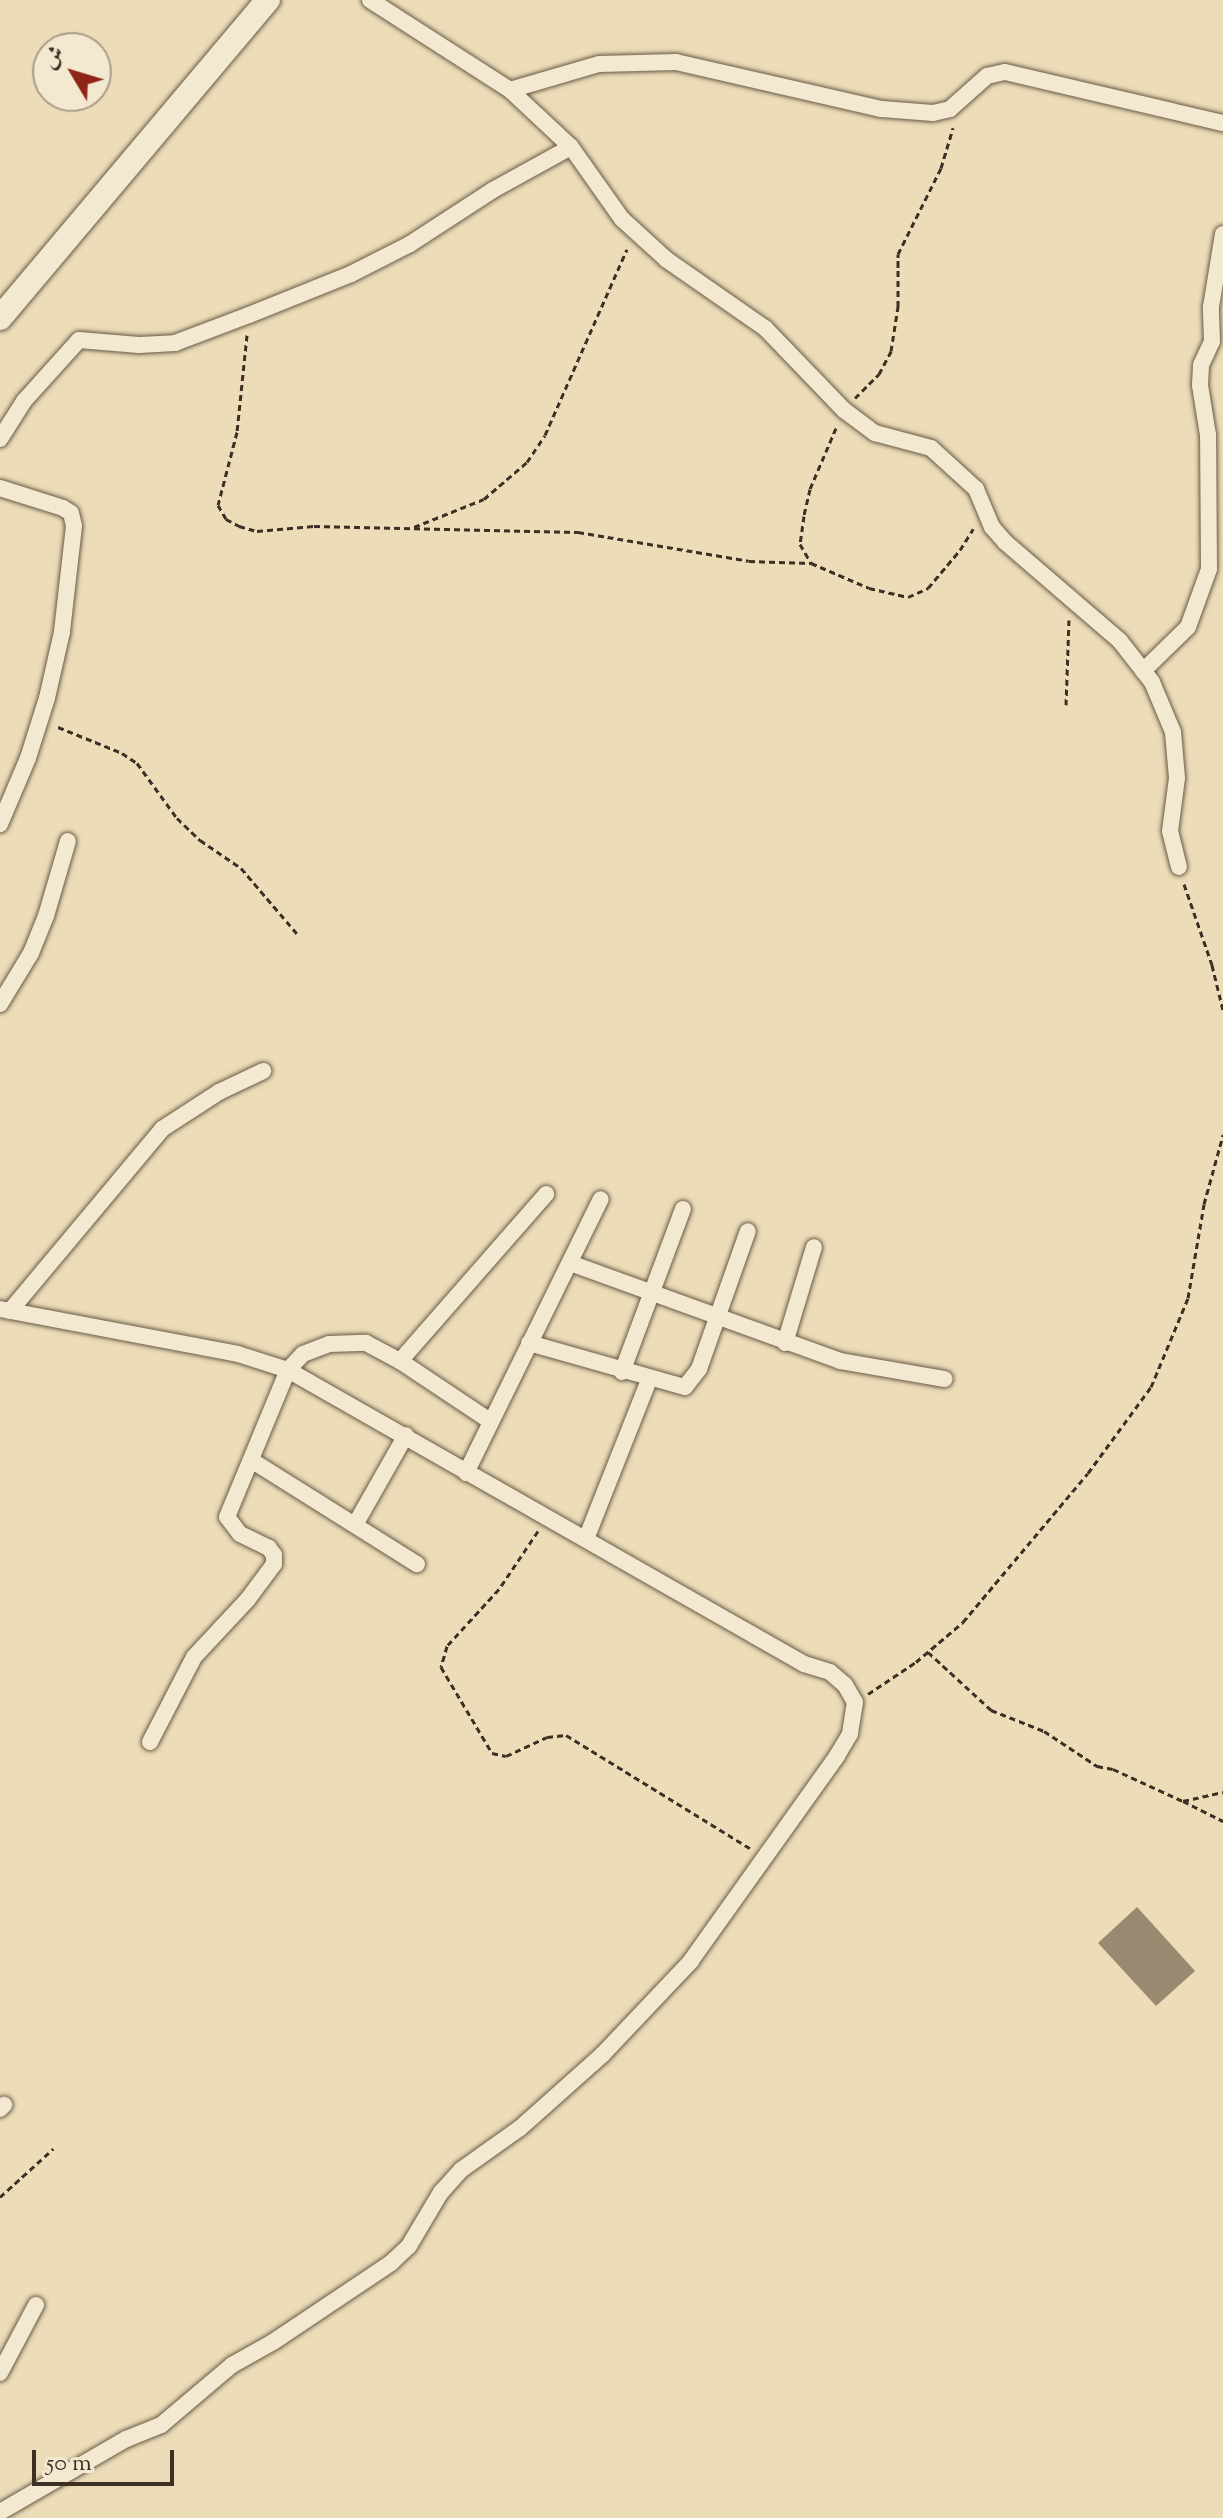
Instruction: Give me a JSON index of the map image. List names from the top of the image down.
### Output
{
  "scale_bar": "50 m",
  "north": "top left"
}
